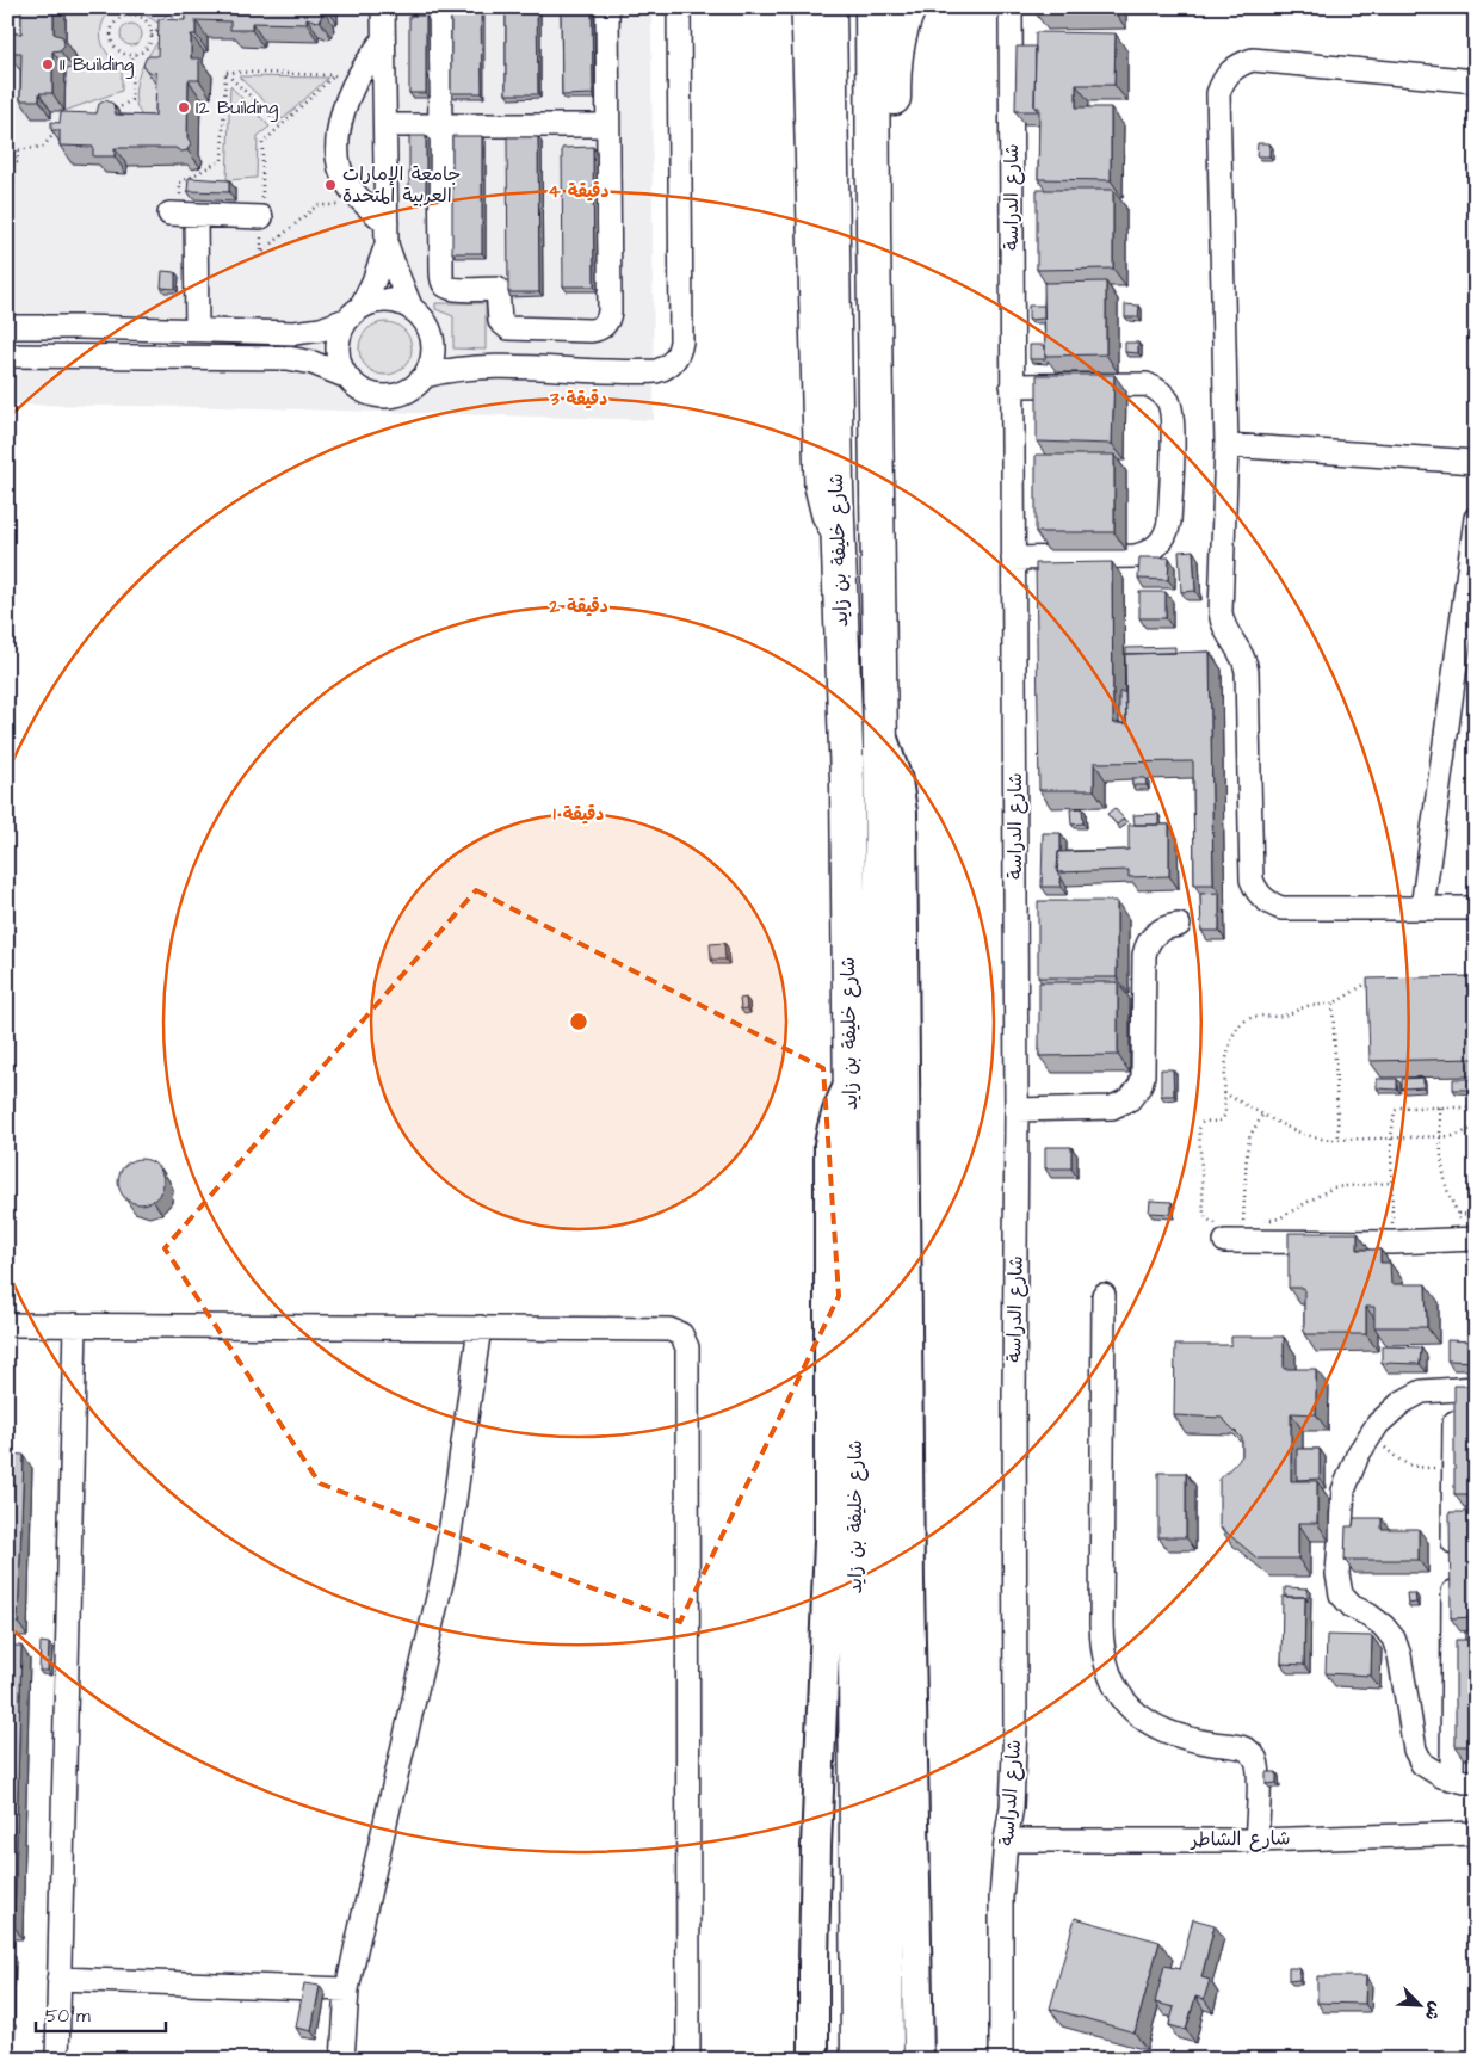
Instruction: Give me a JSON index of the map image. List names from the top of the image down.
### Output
{
  "streets": {
    "highway": ["شارع خليفة بن زايد"],
    "street": ["شارع الدراسة", "شارع الشاطر"]
  },
  "crossings": [
    ["شارع الدراسة", "شارع الشاطر"]
  ],
  "places": ["I1 Building", "I2 Building", "جامعة الإمارات العربية المتحدة"],
  "scale_bar": "50 m",
  "north": "bottom right",
  "rings": [
    "4 دقيقة",
    "3 دقيقة",
    "2 دقيقة",
    "1 دقيقة"
  ]
}
